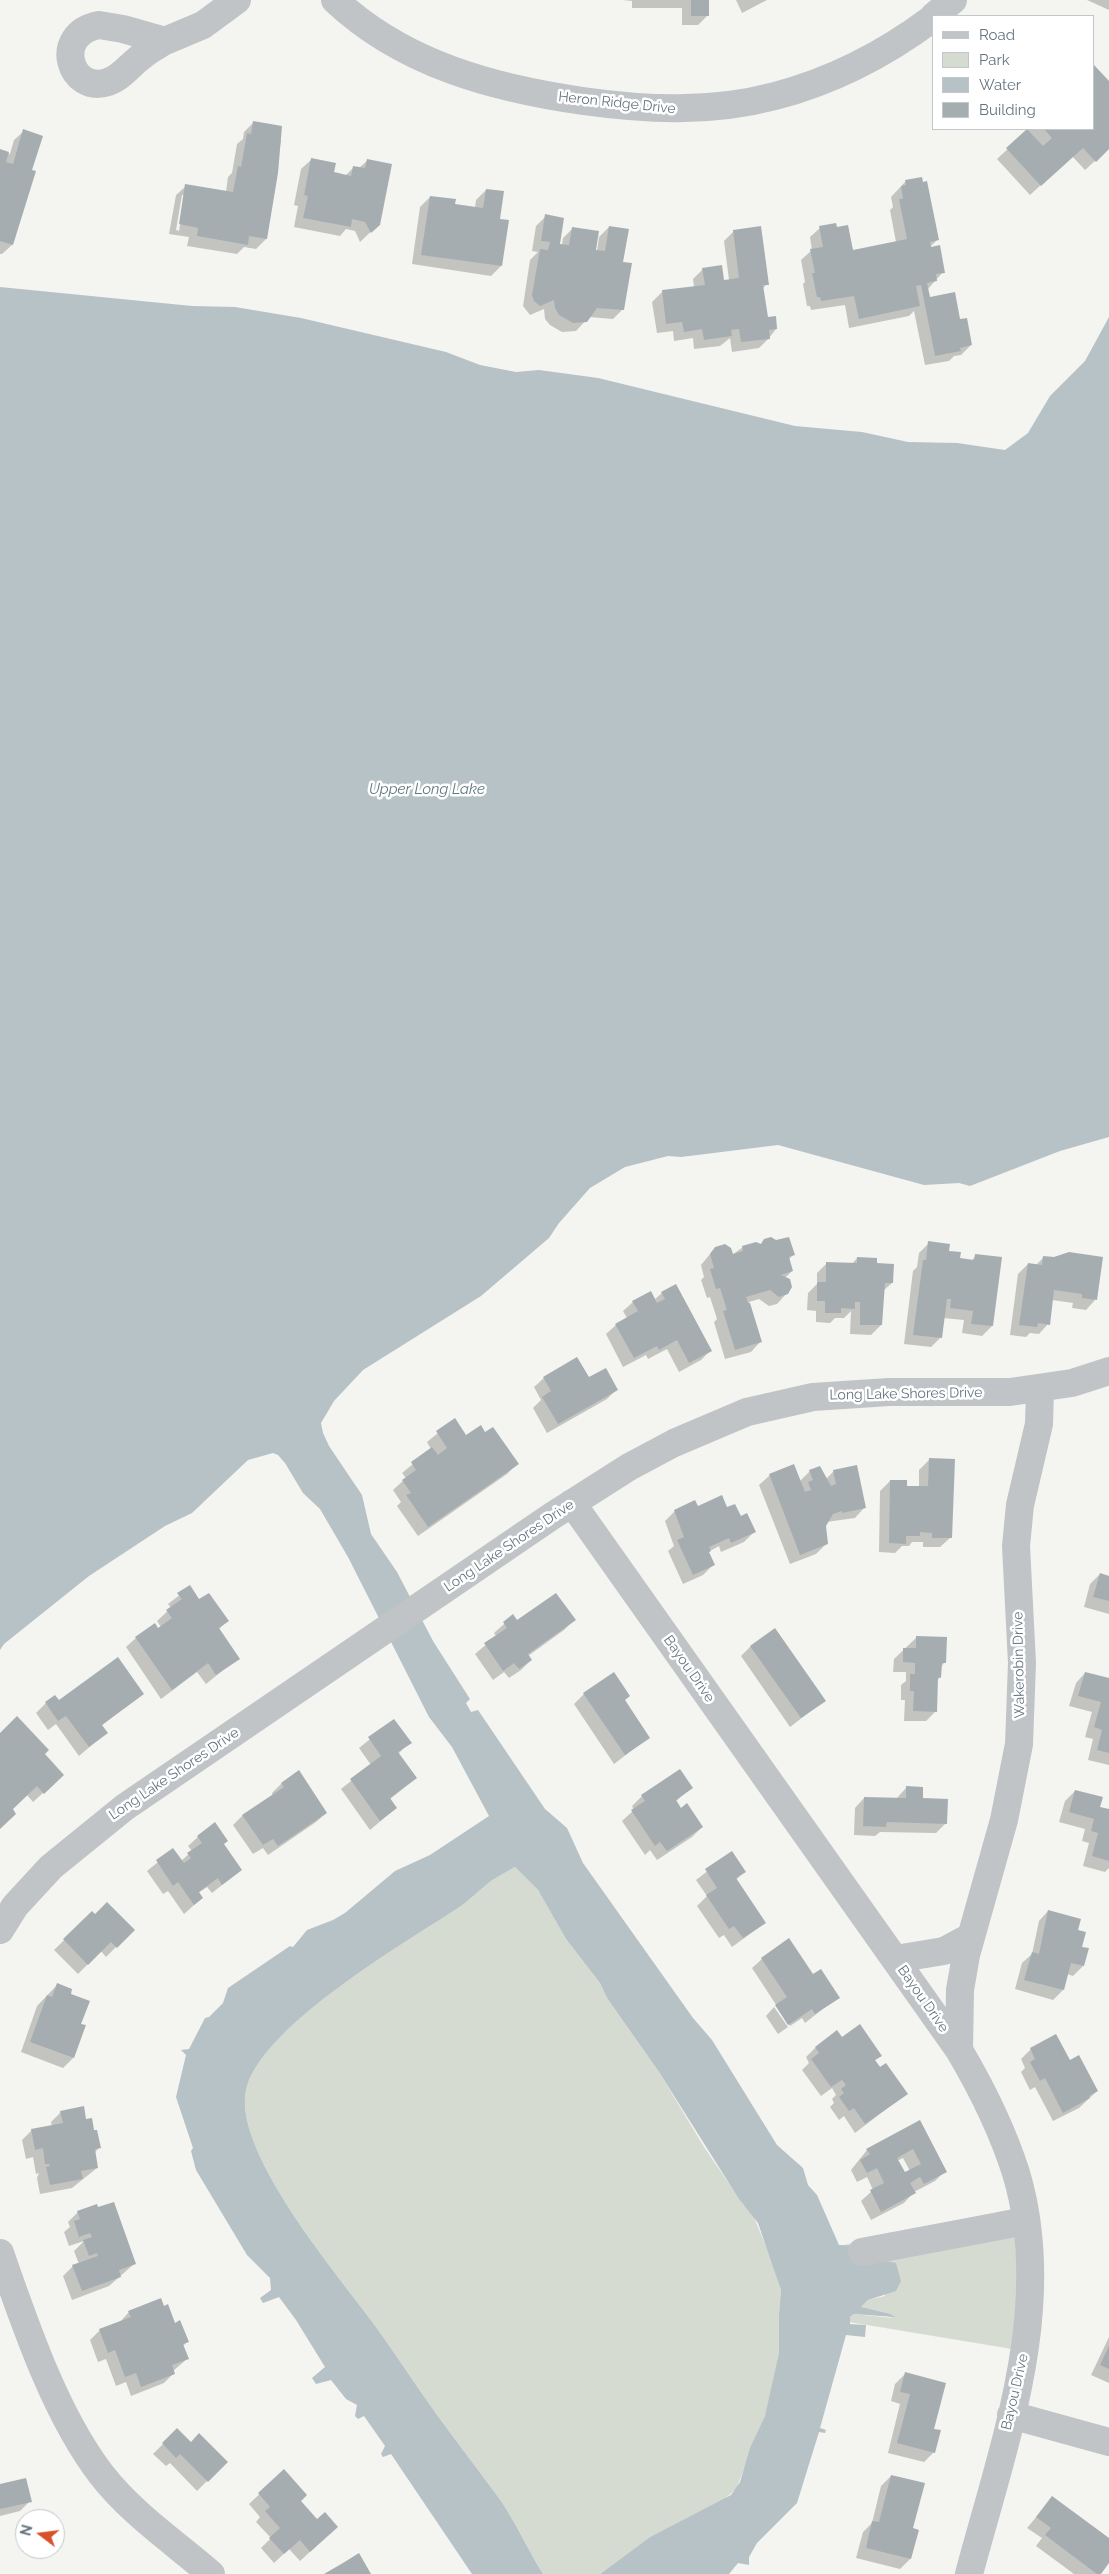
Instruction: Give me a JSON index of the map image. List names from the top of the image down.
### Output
{
  "streets": {
    "street": [
      "Heron Ridge Drive",
      "Long Lake Shores Drive",
      "Wakerobin Drive",
      "Bayou Drive"
    ]
  },
  "crossings": [
    ["Long Lake Shores Drive", "Wakerobin Drive"],
    ["Long Lake Shores Drive", "Bayou Drive"],
    ["Wakerobin Drive", "Bayou Drive"]
  ],
  "water": ["Upper Long Lake"],
  "legend": [
    "Road",
    "Park",
    "Water",
    "Building"
  ],
  "north": "left"
}
